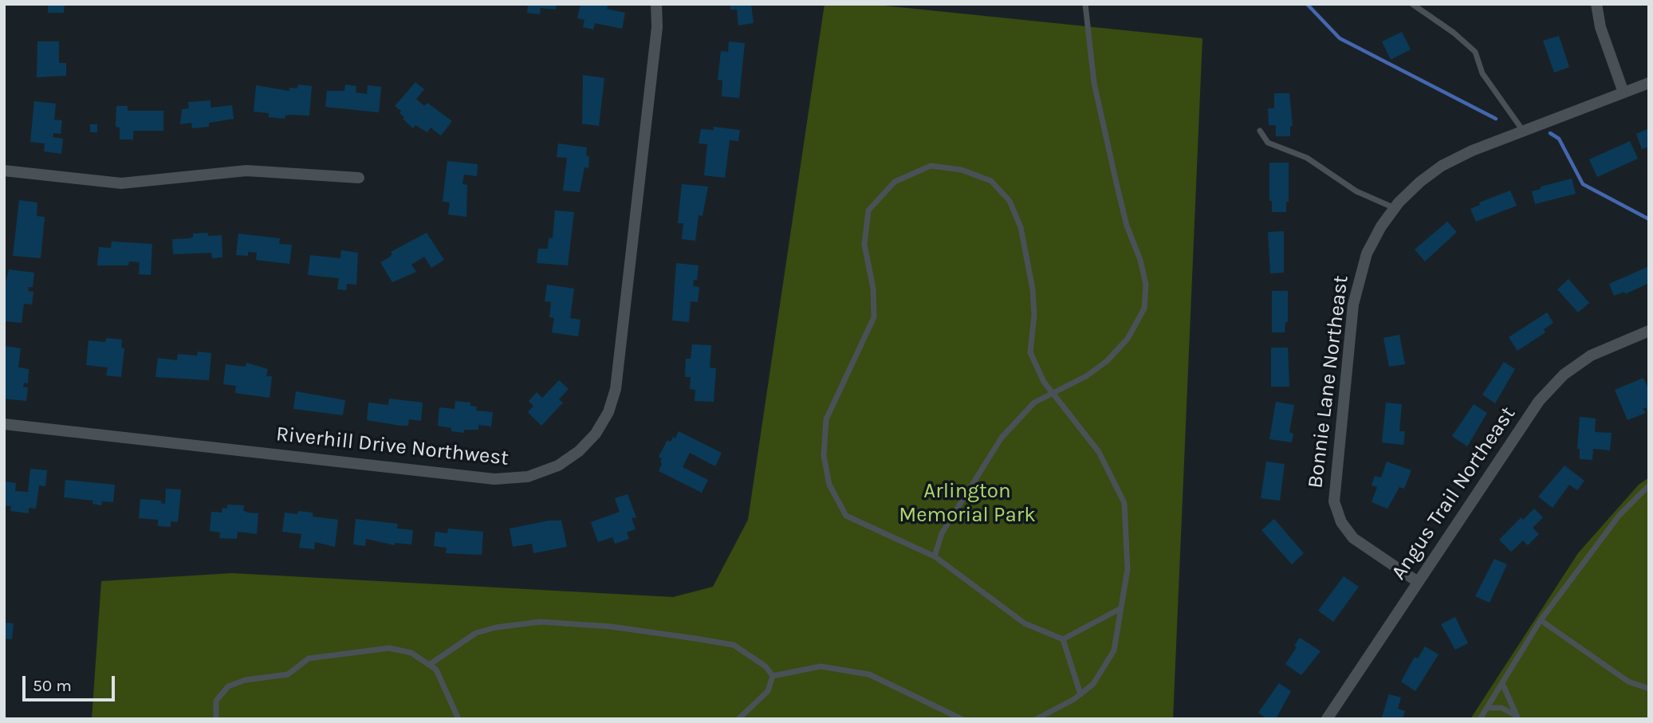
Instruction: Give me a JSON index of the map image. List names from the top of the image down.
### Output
{
  "streets": {
    "street": ["Bonnie Lane Northeast", "Riverhill Drive Northwest", "Angus Trail Northeast"]
  },
  "crossings": [
    ["Bonnie Lane Northeast", "Angus Trail Northeast"]
  ],
  "parks": ["Arlington Memorial Park"],
  "scale_bar": "50 m"
}
